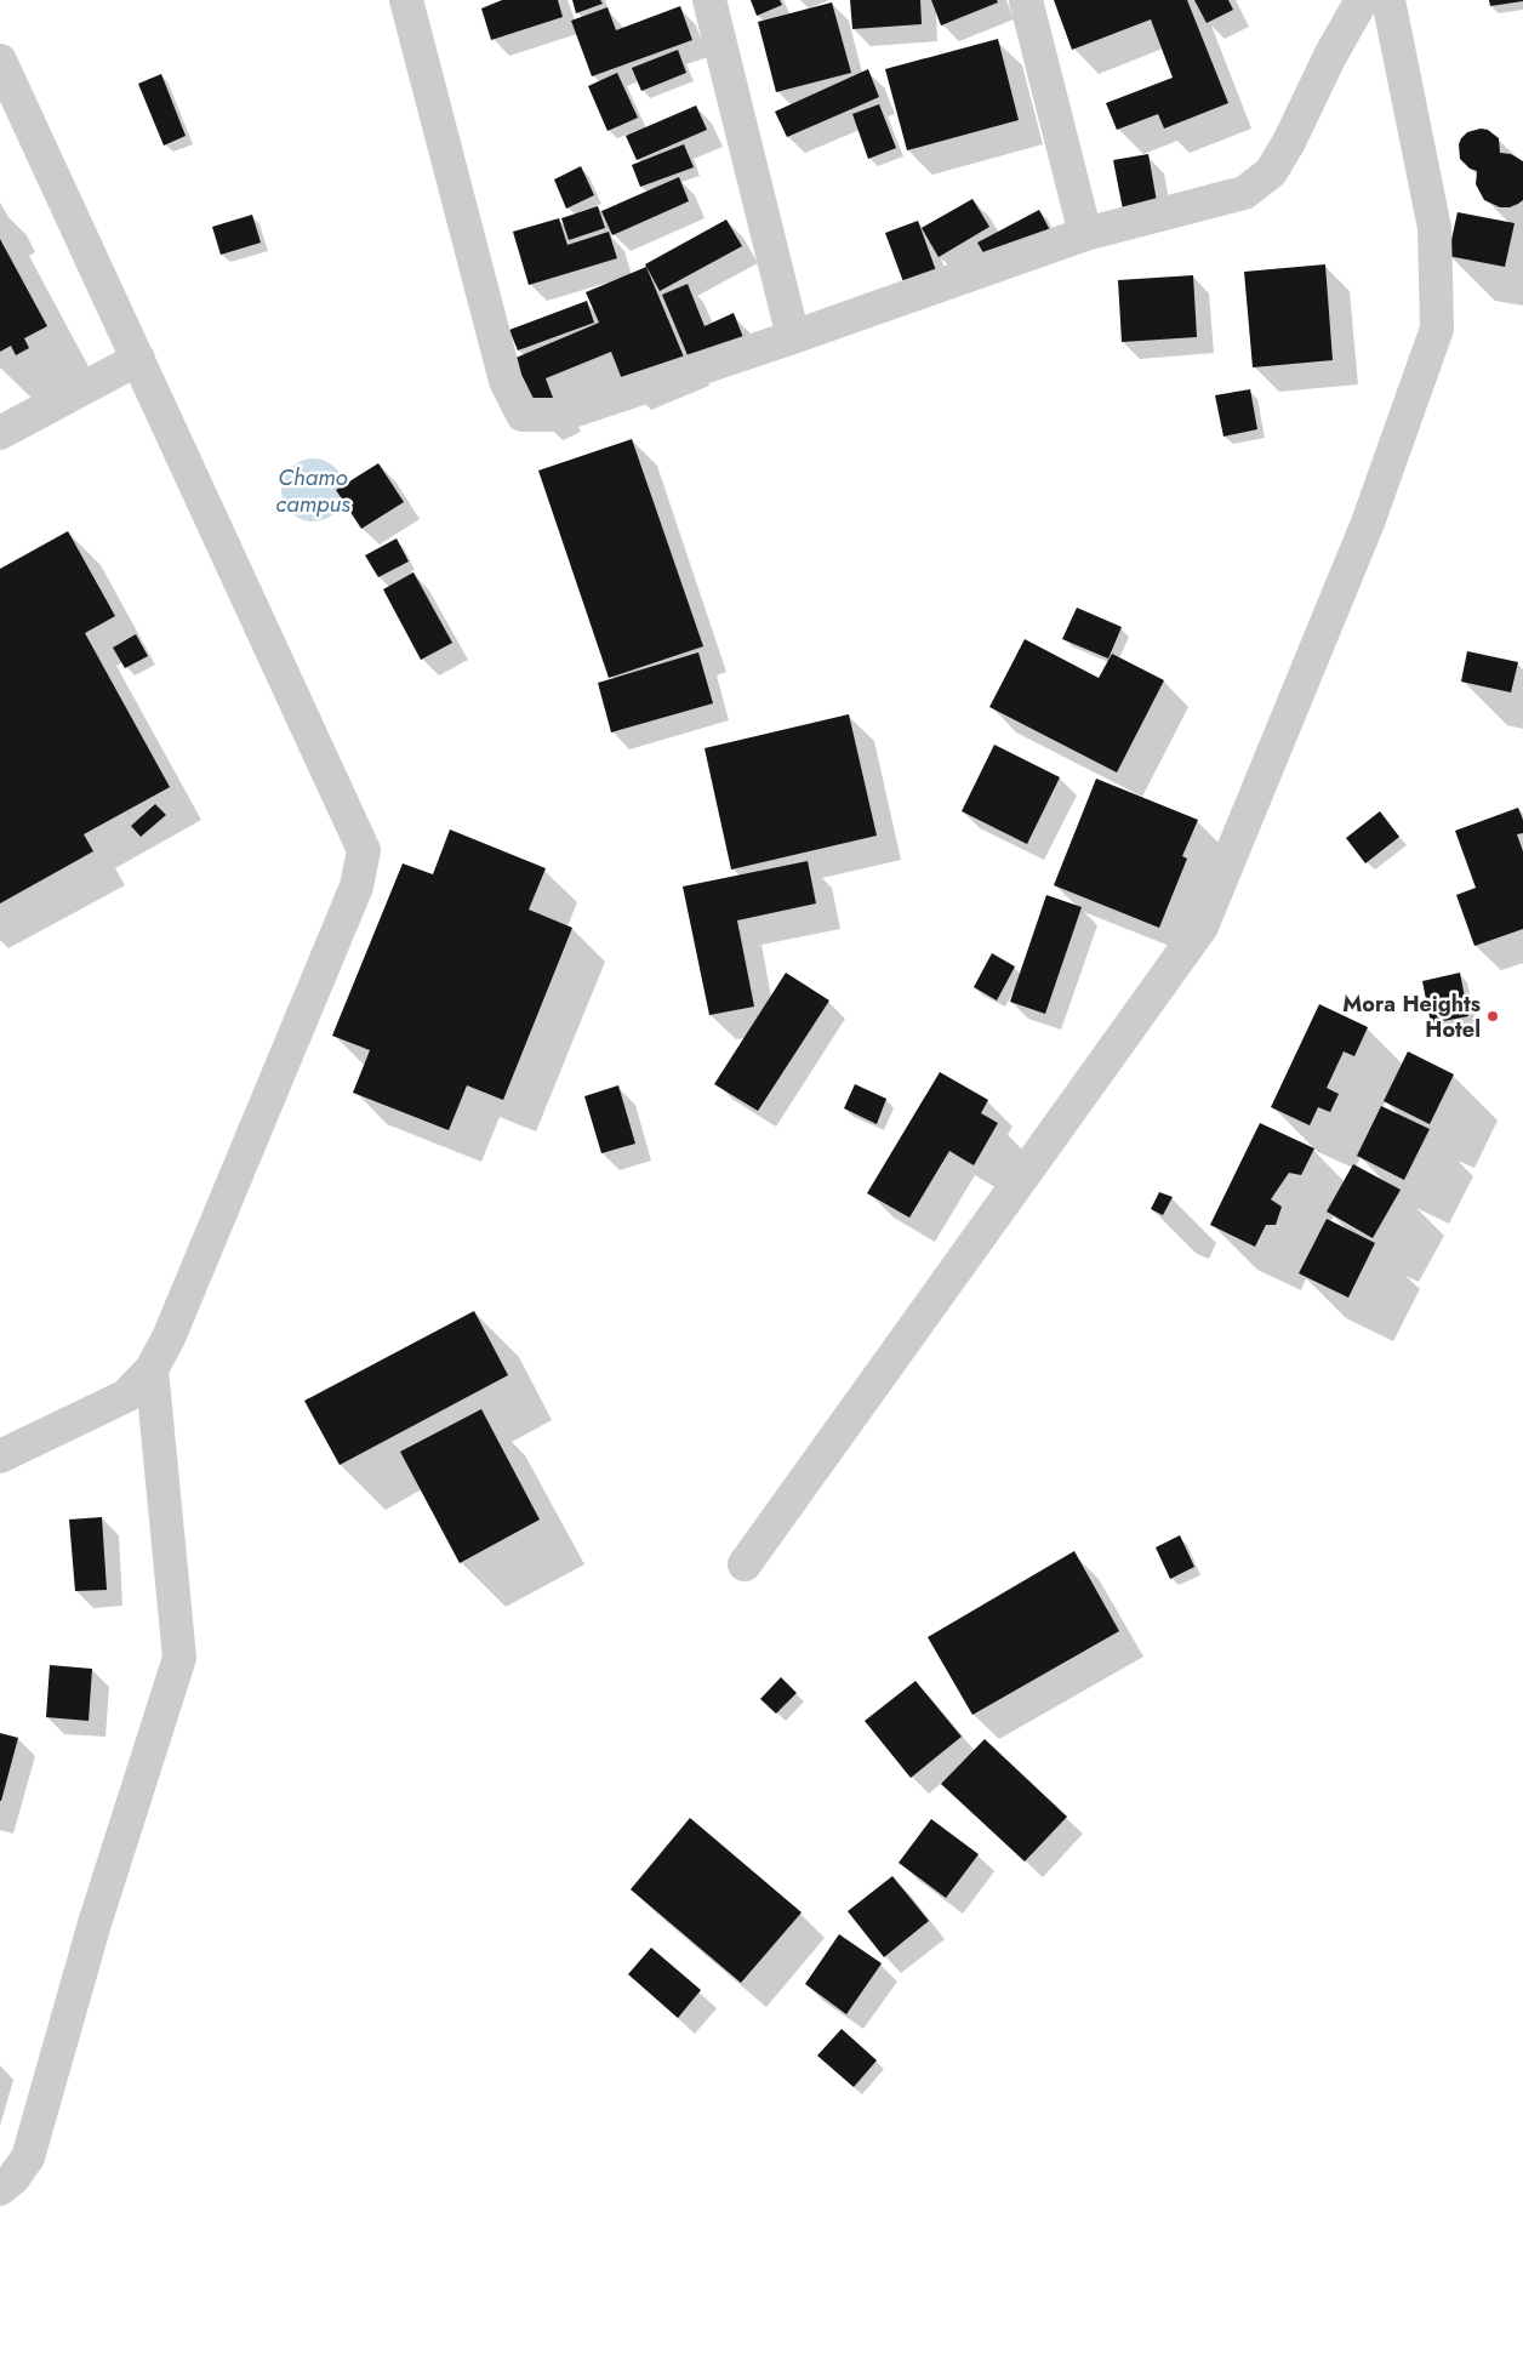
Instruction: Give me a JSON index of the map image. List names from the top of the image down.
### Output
{
  "water": ["Chamo campus"],
  "places": ["Mora Heights Hotel"]
}
